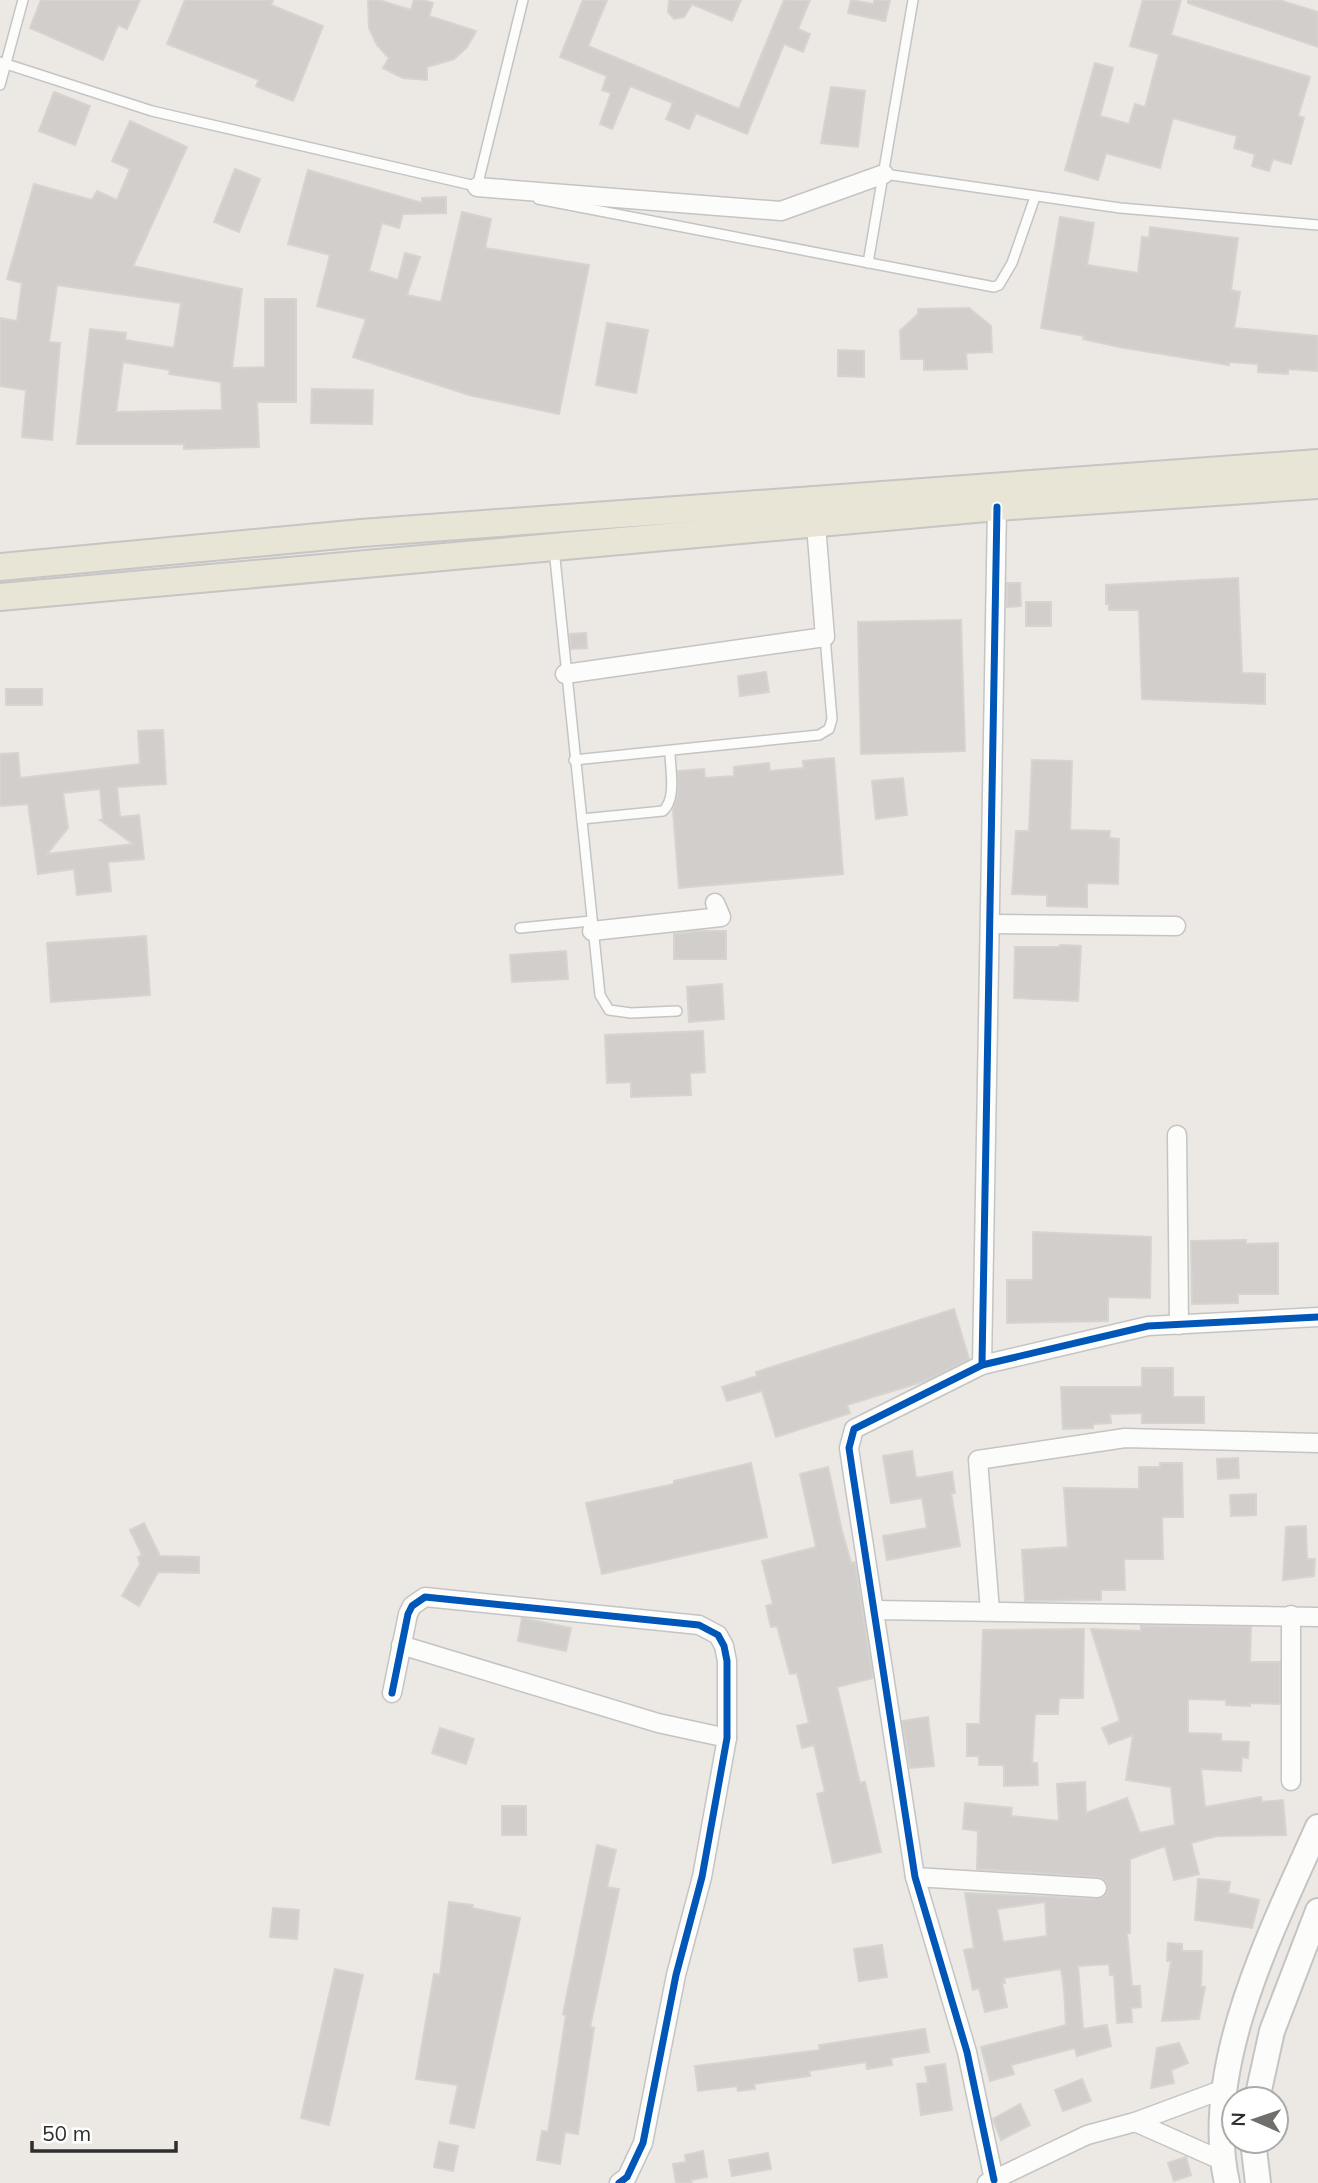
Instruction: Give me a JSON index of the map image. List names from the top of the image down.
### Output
{
  "scale_bar": "50 m",
  "north": "left"
}
